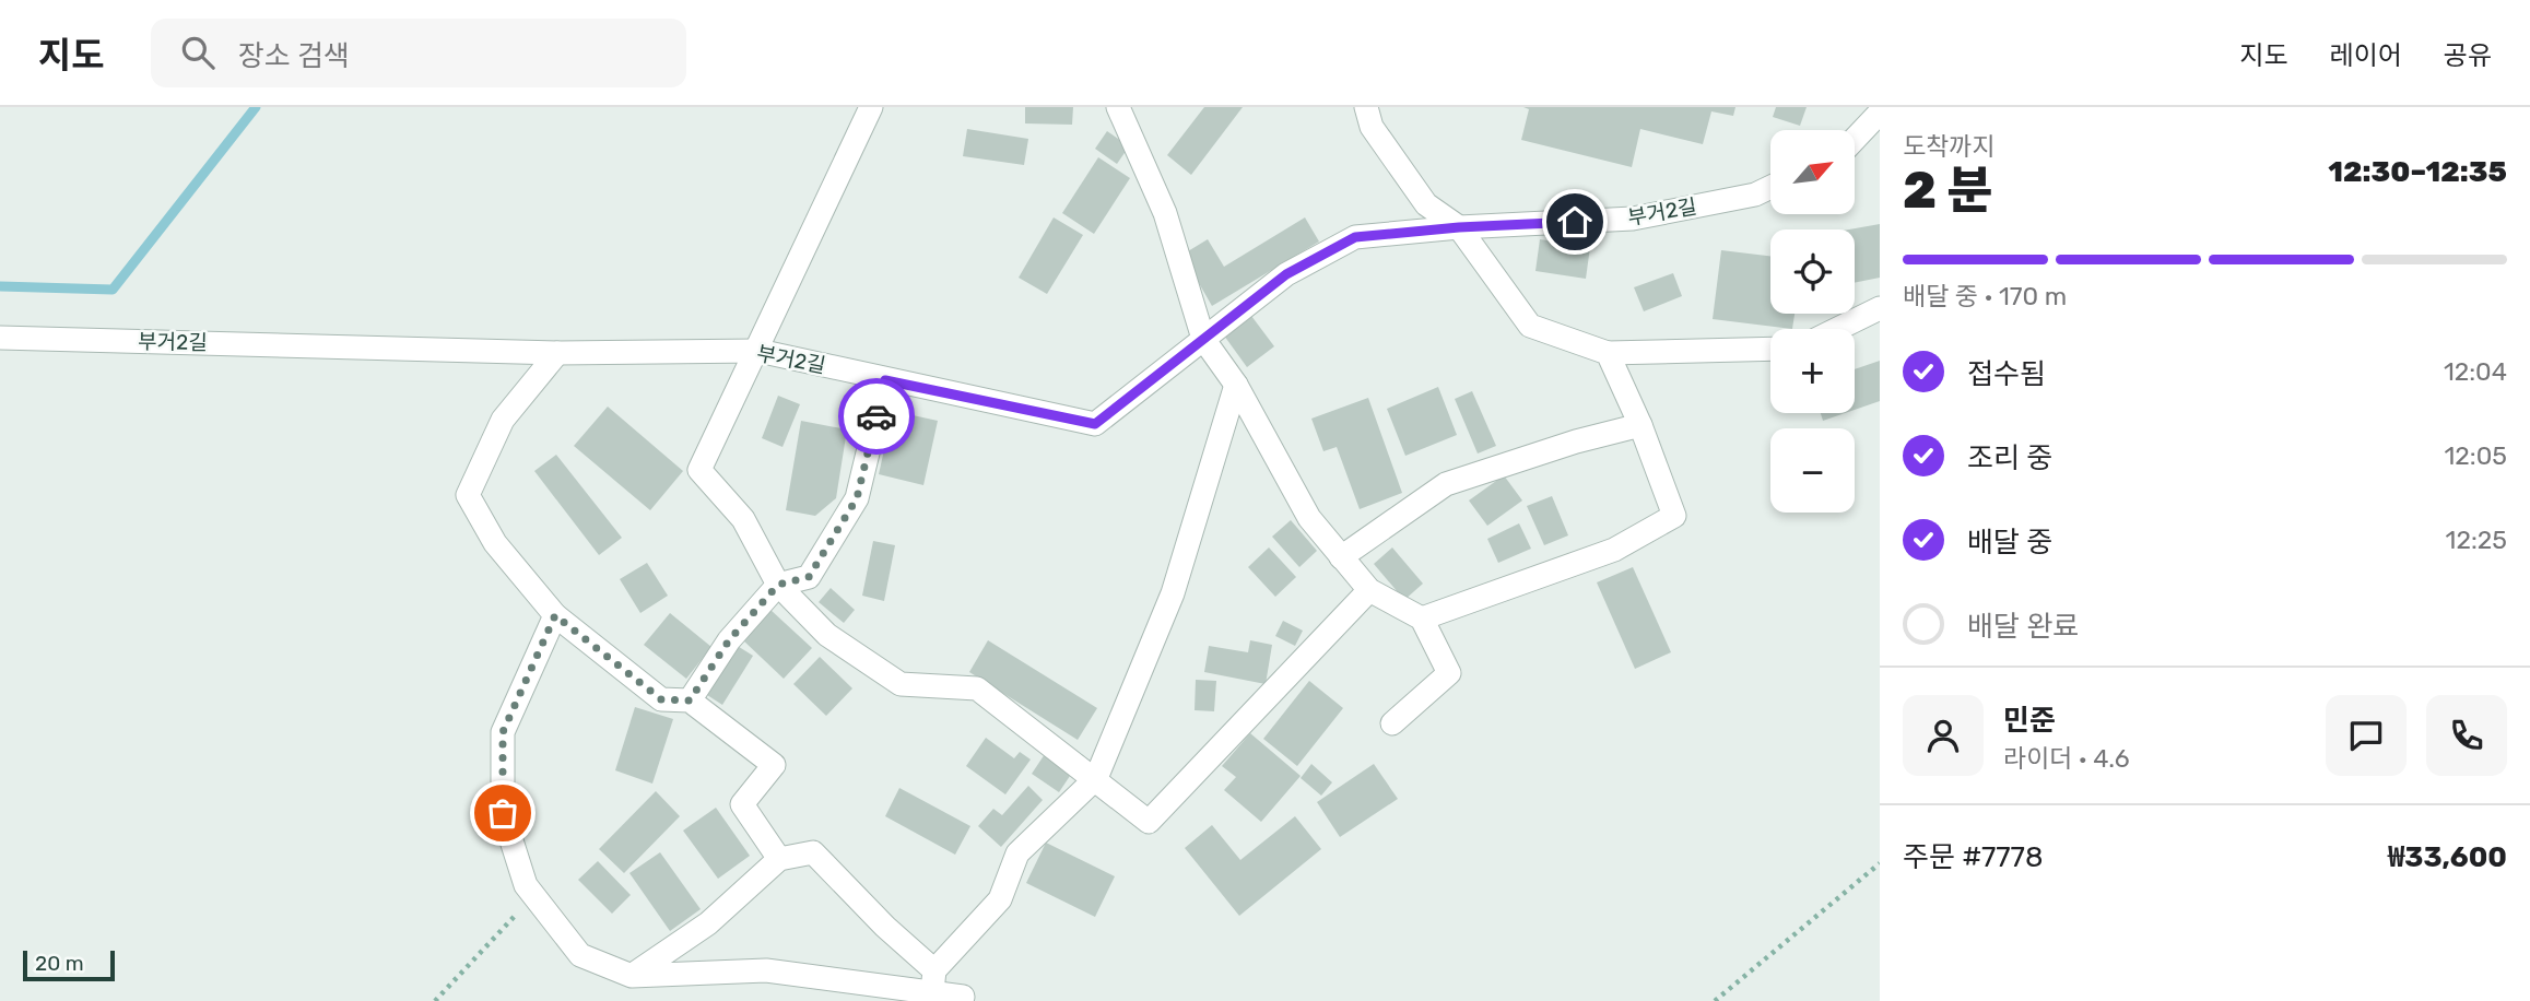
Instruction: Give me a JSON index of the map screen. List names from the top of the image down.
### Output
{
  "streets": {
    "street": ["부거2길"]
  },
  "scale_bar": "20 m",
  "north": "top right",
  "page": {
    "header": "지도",
    "search": "장소 검색",
    "nav": ["지도", "레이어", "공유"],
    "heading": ["2 분", "도착까지", "12:30–12:35"],
    "panel": [
      "민준",
      "라이더 · 4.6",
      "주문 #7778",
      "₩33,600"
    ],
    "map_buttons": ["+", "−"],
    "bar": "배달 중 · 170 m",
    "list": [
      ["접수됨", "12:04"],
      ["조리 중", "12:05"],
      ["배달 중", "12:25"],
      "배달 완료"
    ],
    "scale": "20 m"
  }
}
